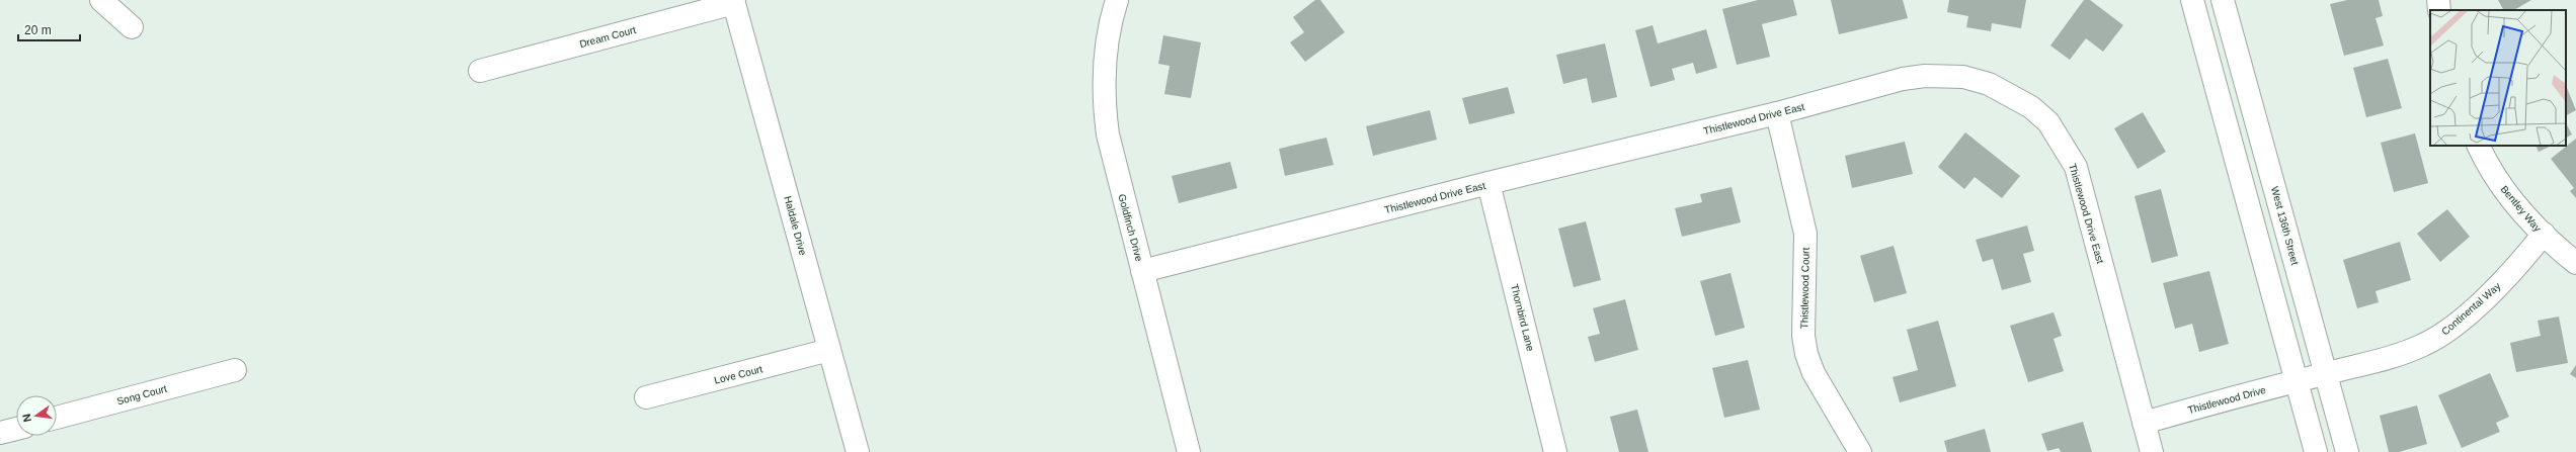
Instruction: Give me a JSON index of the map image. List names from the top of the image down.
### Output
{
  "streets": {
    "street": [
      "Dream Court",
      "Thistlewood Drive East",
      "Bentley Way",
      "Haldale Drive",
      "West 136th Street",
      "Goldfinch Drive",
      "Thistlewood Court",
      "Continental Way",
      "Thornbird Lane",
      "Love Court",
      "Song Court",
      "Thistlewood Drive"
    ]
  },
  "crossings": [
    ["Dream Court", "Haldale Drive"],
    ["Thistlewood Drive East", "Goldfinch Drive"],
    ["Thistlewood Drive East", "Thistlewood Court"],
    ["Thistlewood Drive East", "Thornbird Lane"],
    ["Thistlewood Drive East", "Thistlewood Drive"],
    ["Bentley Way", "Continental Way"],
    ["Haldale Drive", "Love Court"],
    ["West 136th Street", "Continental Way"],
    ["West 136th Street", "Thistlewood Drive"],
    ["Continental Way", "Thistlewood Drive"]
  ],
  "scale_bar": "20 m",
  "north": "left"
}
